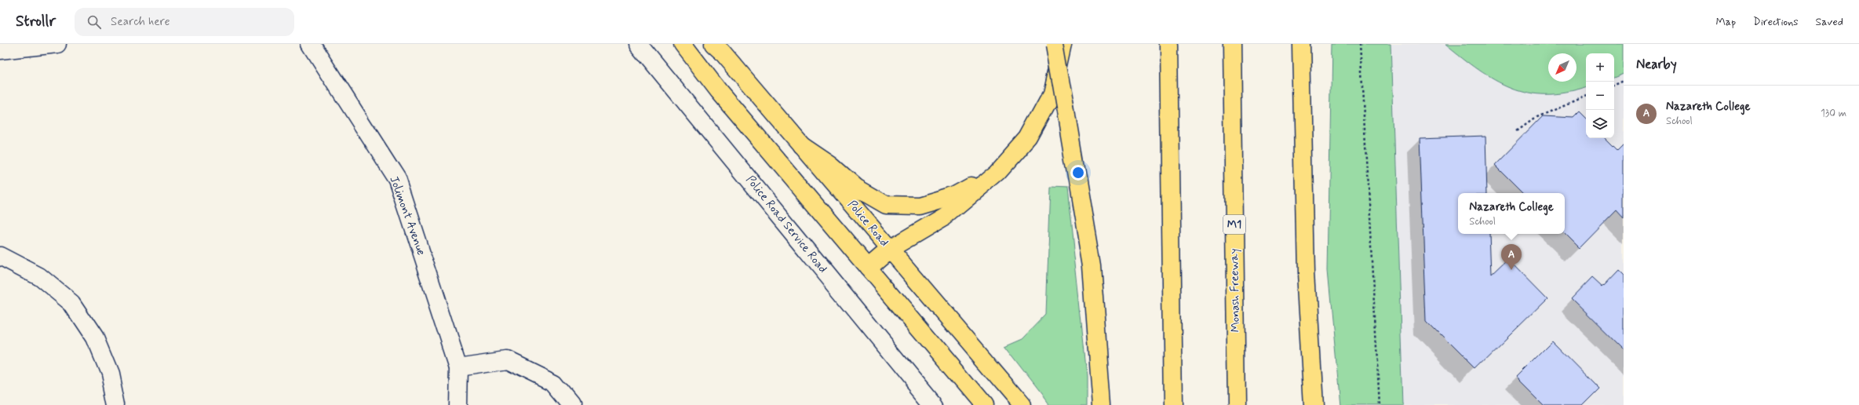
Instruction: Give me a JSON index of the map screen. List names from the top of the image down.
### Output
{
  "streets": {
    "main road": ["Police Road", "M1", "Monash Freeway"],
    "street": ["Jolimont Avenue", "Police Road Service Road"]
  },
  "north": "bottom left",
  "page": {
    "header": "Strollr",
    "search": "Search here",
    "nav": ["Map", "Directions", "Saved"],
    "heading": "Nearby",
    "map_buttons": ["+", "−"],
    "list": [
      {
        "mark": "A",
        "name": "Nazareth College",
        "note": "School",
        "value": "130 m"
      }
    ],
    "popup": ["Nazareth College", "School"],
    "pins": "A"
  }
}
